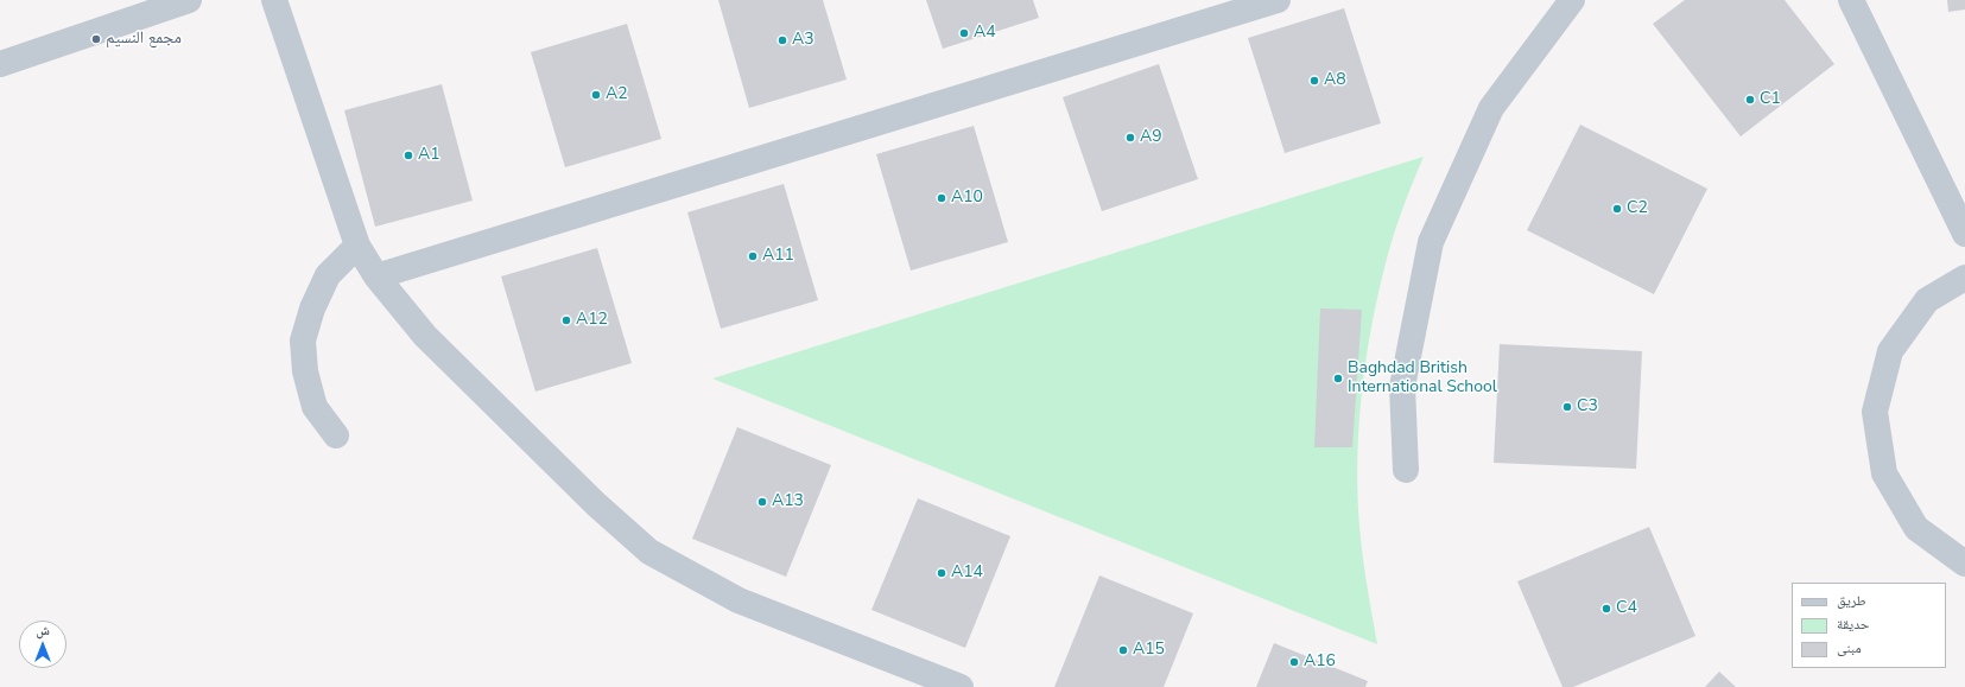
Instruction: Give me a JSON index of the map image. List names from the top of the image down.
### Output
{
  "places": [
    "A4",
    "مجمع النسيم",
    "A3",
    "A8",
    "A2",
    "C1",
    "A9",
    "A1",
    "A10",
    "C2",
    "A11",
    "A12",
    "Baghdad British International School",
    "C3",
    "A13",
    "A14",
    "C4",
    "A15",
    "A16"
  ],
  "legend": ["طريق", "حديقة", "مبنى"],
  "north": "top"
}
